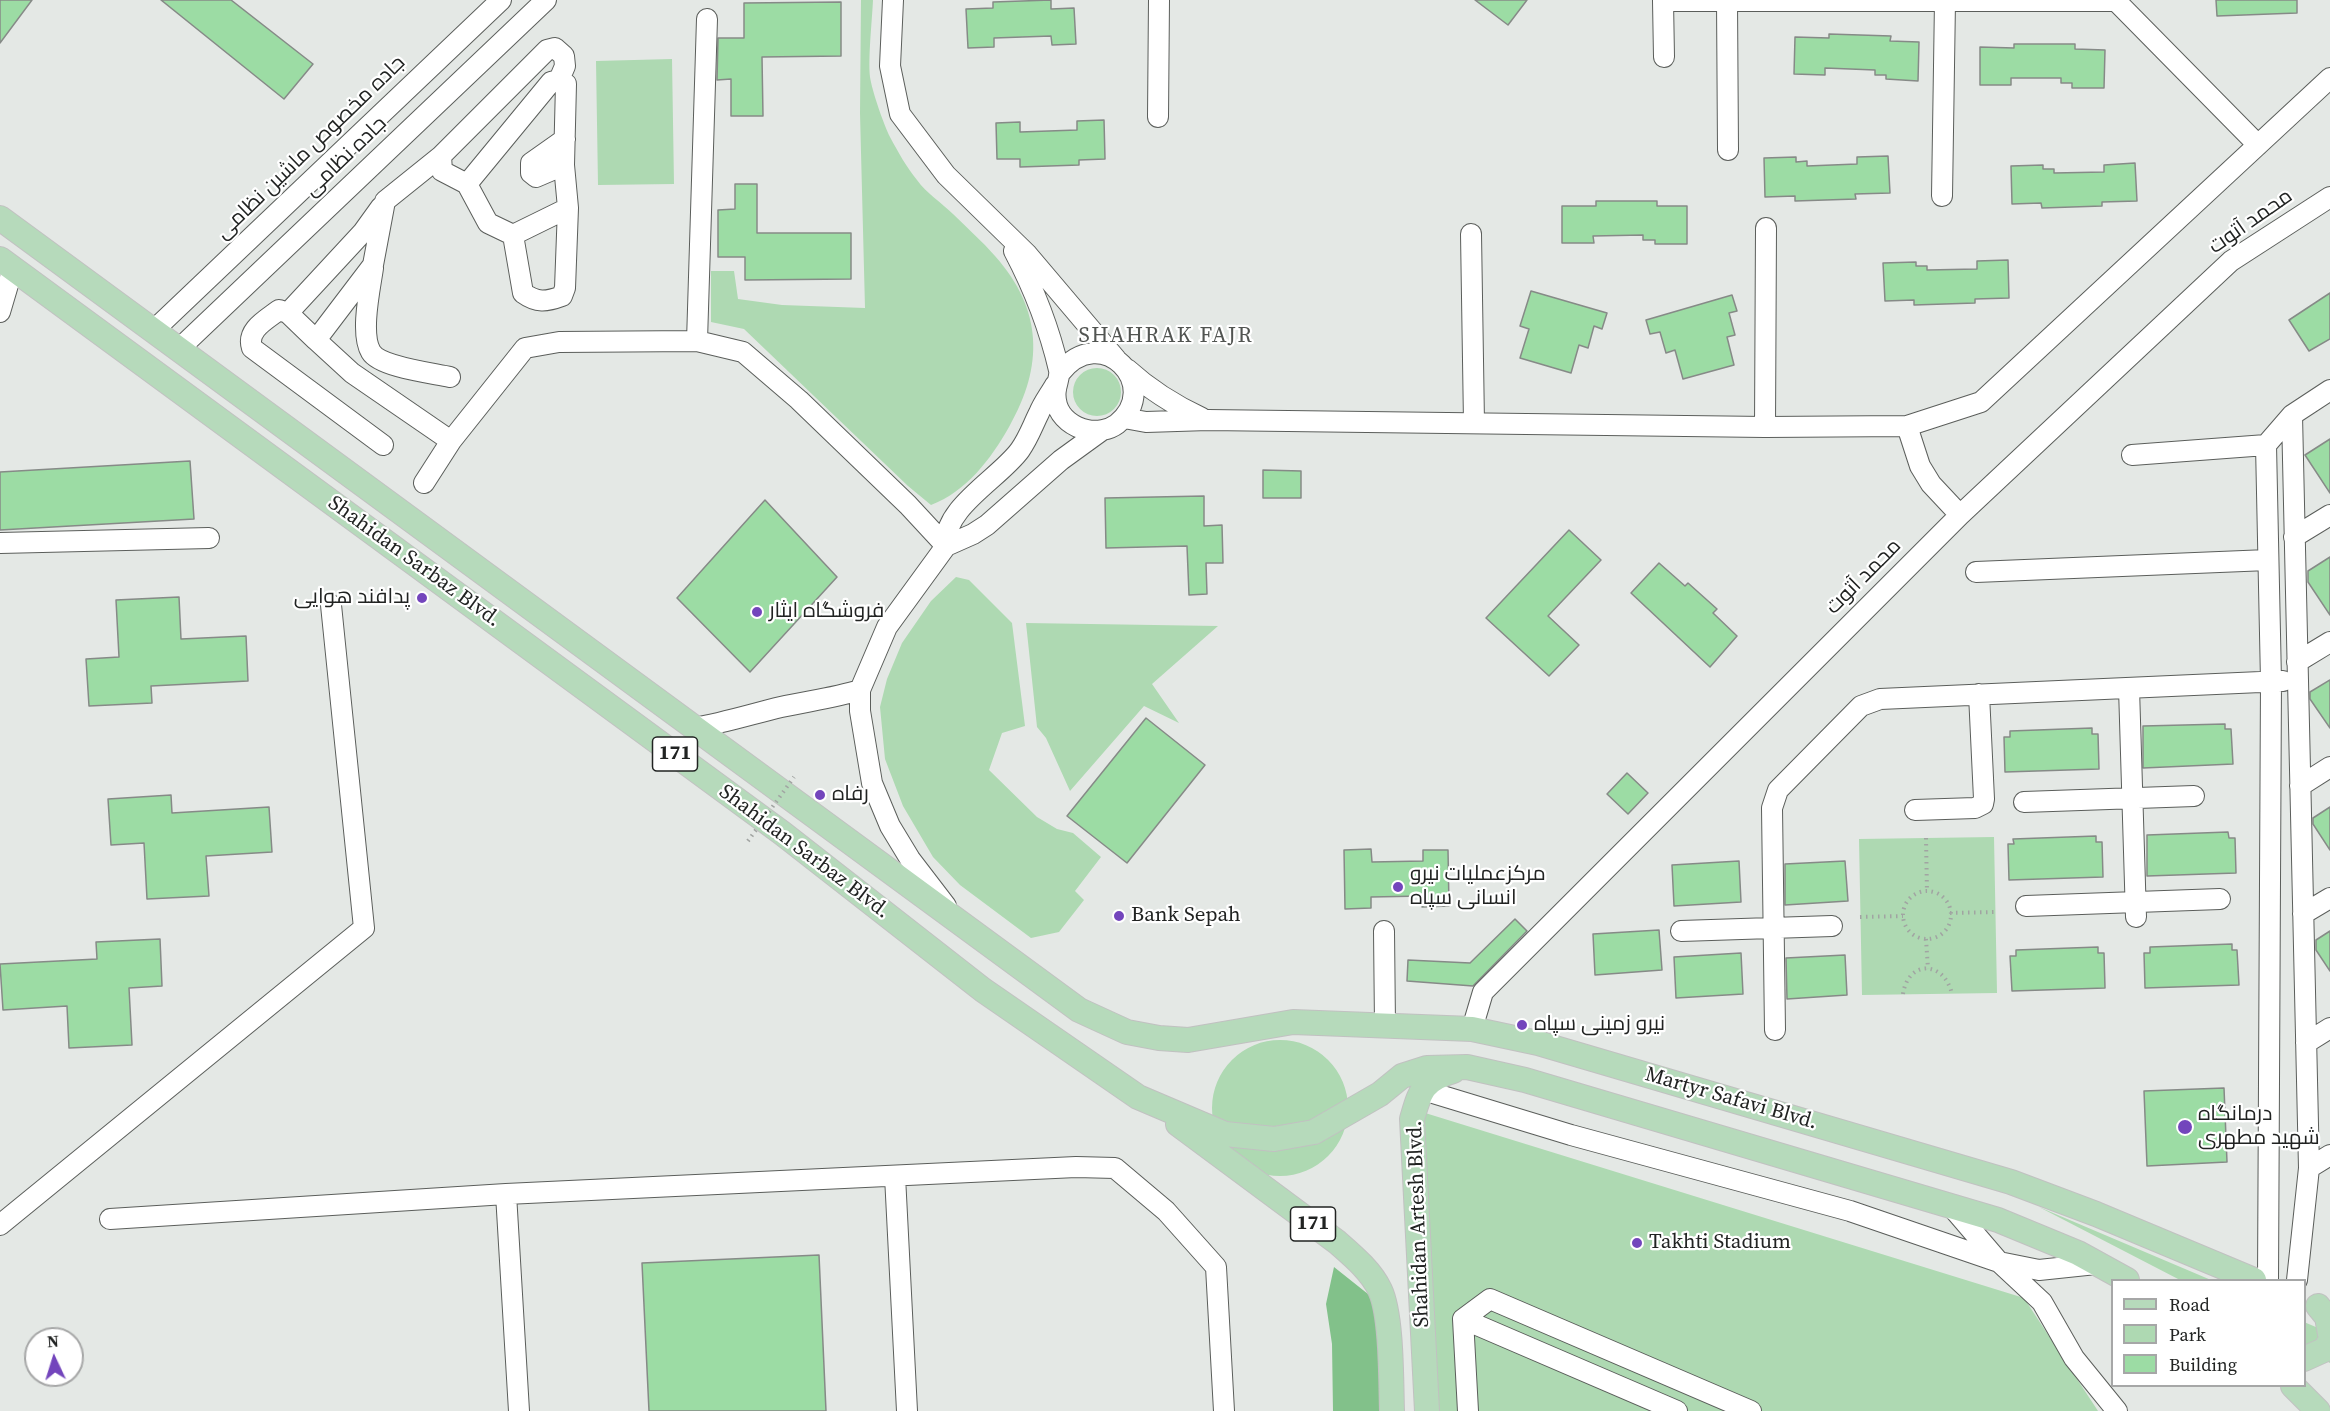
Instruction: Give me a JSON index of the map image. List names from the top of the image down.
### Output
{
  "streets": {
    "main road": [
      "Shahidan Sarbaz Blvd.",
      "171",
      "Martyr Safavi Blvd.",
      "Shahidan Artesh Blvd."
    ],
    "street": ["جاده مخصوص ماشین نظامی", "جاده نظامی", "محمد آتوت"]
  },
  "crossings": [
    ["جاده مخصوص ماشین نظامی", "Shahidan Sarbaz Blvd."],
    ["جاده نظامی", "Shahidan Sarbaz Blvd."],
    ["محمد آتوت", "Martyr Safavi Blvd."],
    ["Shahidan Sarbaz Blvd.", "Martyr Safavi Blvd."],
    ["Shahidan Sarbaz Blvd.", "Shahidan Artesh Blvd."],
    ["Martyr Safavi Blvd.", "Shahidan Artesh Blvd."]
  ],
  "districts": ["SHAHRAK FAJR"],
  "places": [
    "پدافند هوایی",
    "فروشگاه ایثار",
    "رفاه",
    "مرکزعملیات نیرو انسانی سپاه",
    "Bank Sepah",
    "نیرو زمینی سپاه",
    "درمانگاه شهید مطهری",
    "Takhti Stadium"
  ],
  "legend": ["Road", "Park", "Building"],
  "north": "top"
}
